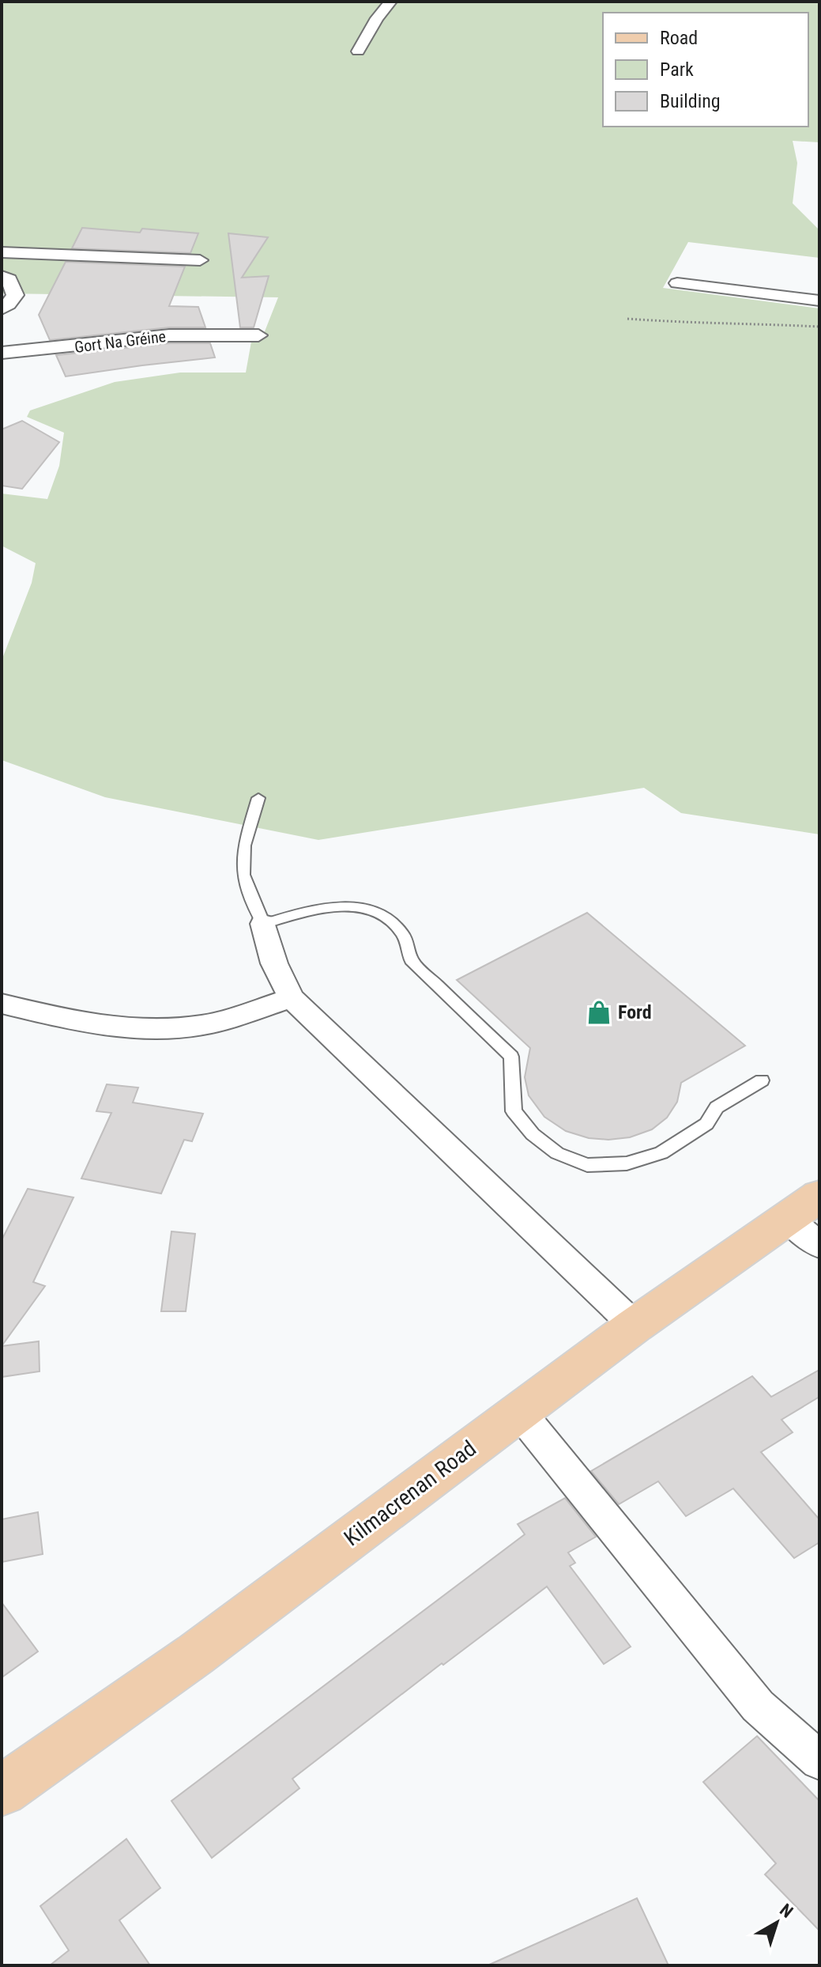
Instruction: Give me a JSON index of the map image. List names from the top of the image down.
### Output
{
  "streets": {
    "main road": ["Kilmacrenan Road"],
    "street": ["Gort Na Gréine"]
  },
  "places": {
    "shop": ["Ford"]
  },
  "legend": ["Road", "Park", "Building"],
  "north": "top right"
}
